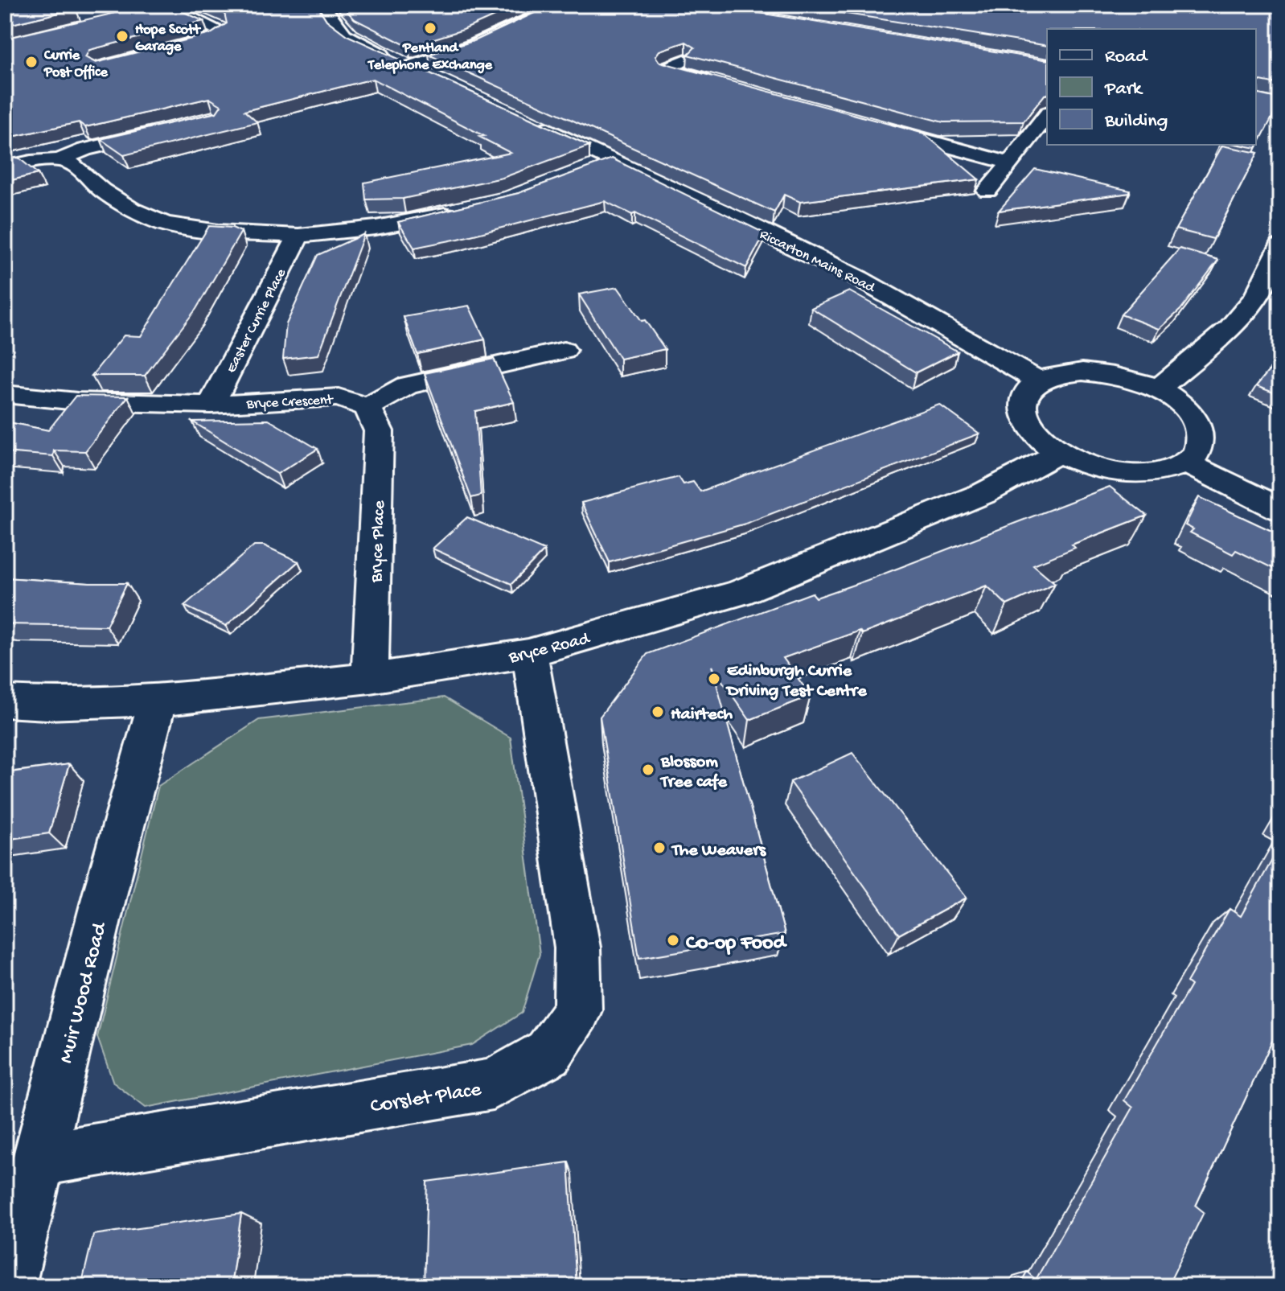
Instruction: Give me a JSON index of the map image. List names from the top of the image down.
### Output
{
  "streets": {
    "street": [
      "Riccarton Mains Road",
      "Easter Currie Place",
      "Bryce Crescent",
      "Bryce Place",
      "Bryce Road",
      "Muir Wood Road",
      "Corslet Place"
    ]
  },
  "crossings": [
    ["Easter Currie Place", "Bryce Crescent"],
    ["Bryce Crescent", "Bryce Place"],
    ["Bryce Place", "Bryce Road"],
    ["Bryce Road", "Muir Wood Road"],
    ["Bryce Road", "Corslet Place"],
    ["Muir Wood Road", "Corslet Place"]
  ],
  "places": [
    "Pentland Telephone Exchange",
    "Hope Scott Garage",
    "Currie Post Office",
    "Edinburgh Currie Driving Test Centre",
    "Hairtech",
    "Blossom Tree cafe",
    "The Weavers",
    "Co-op Food"
  ],
  "legend": ["Road", "Park", "Building"]
}
